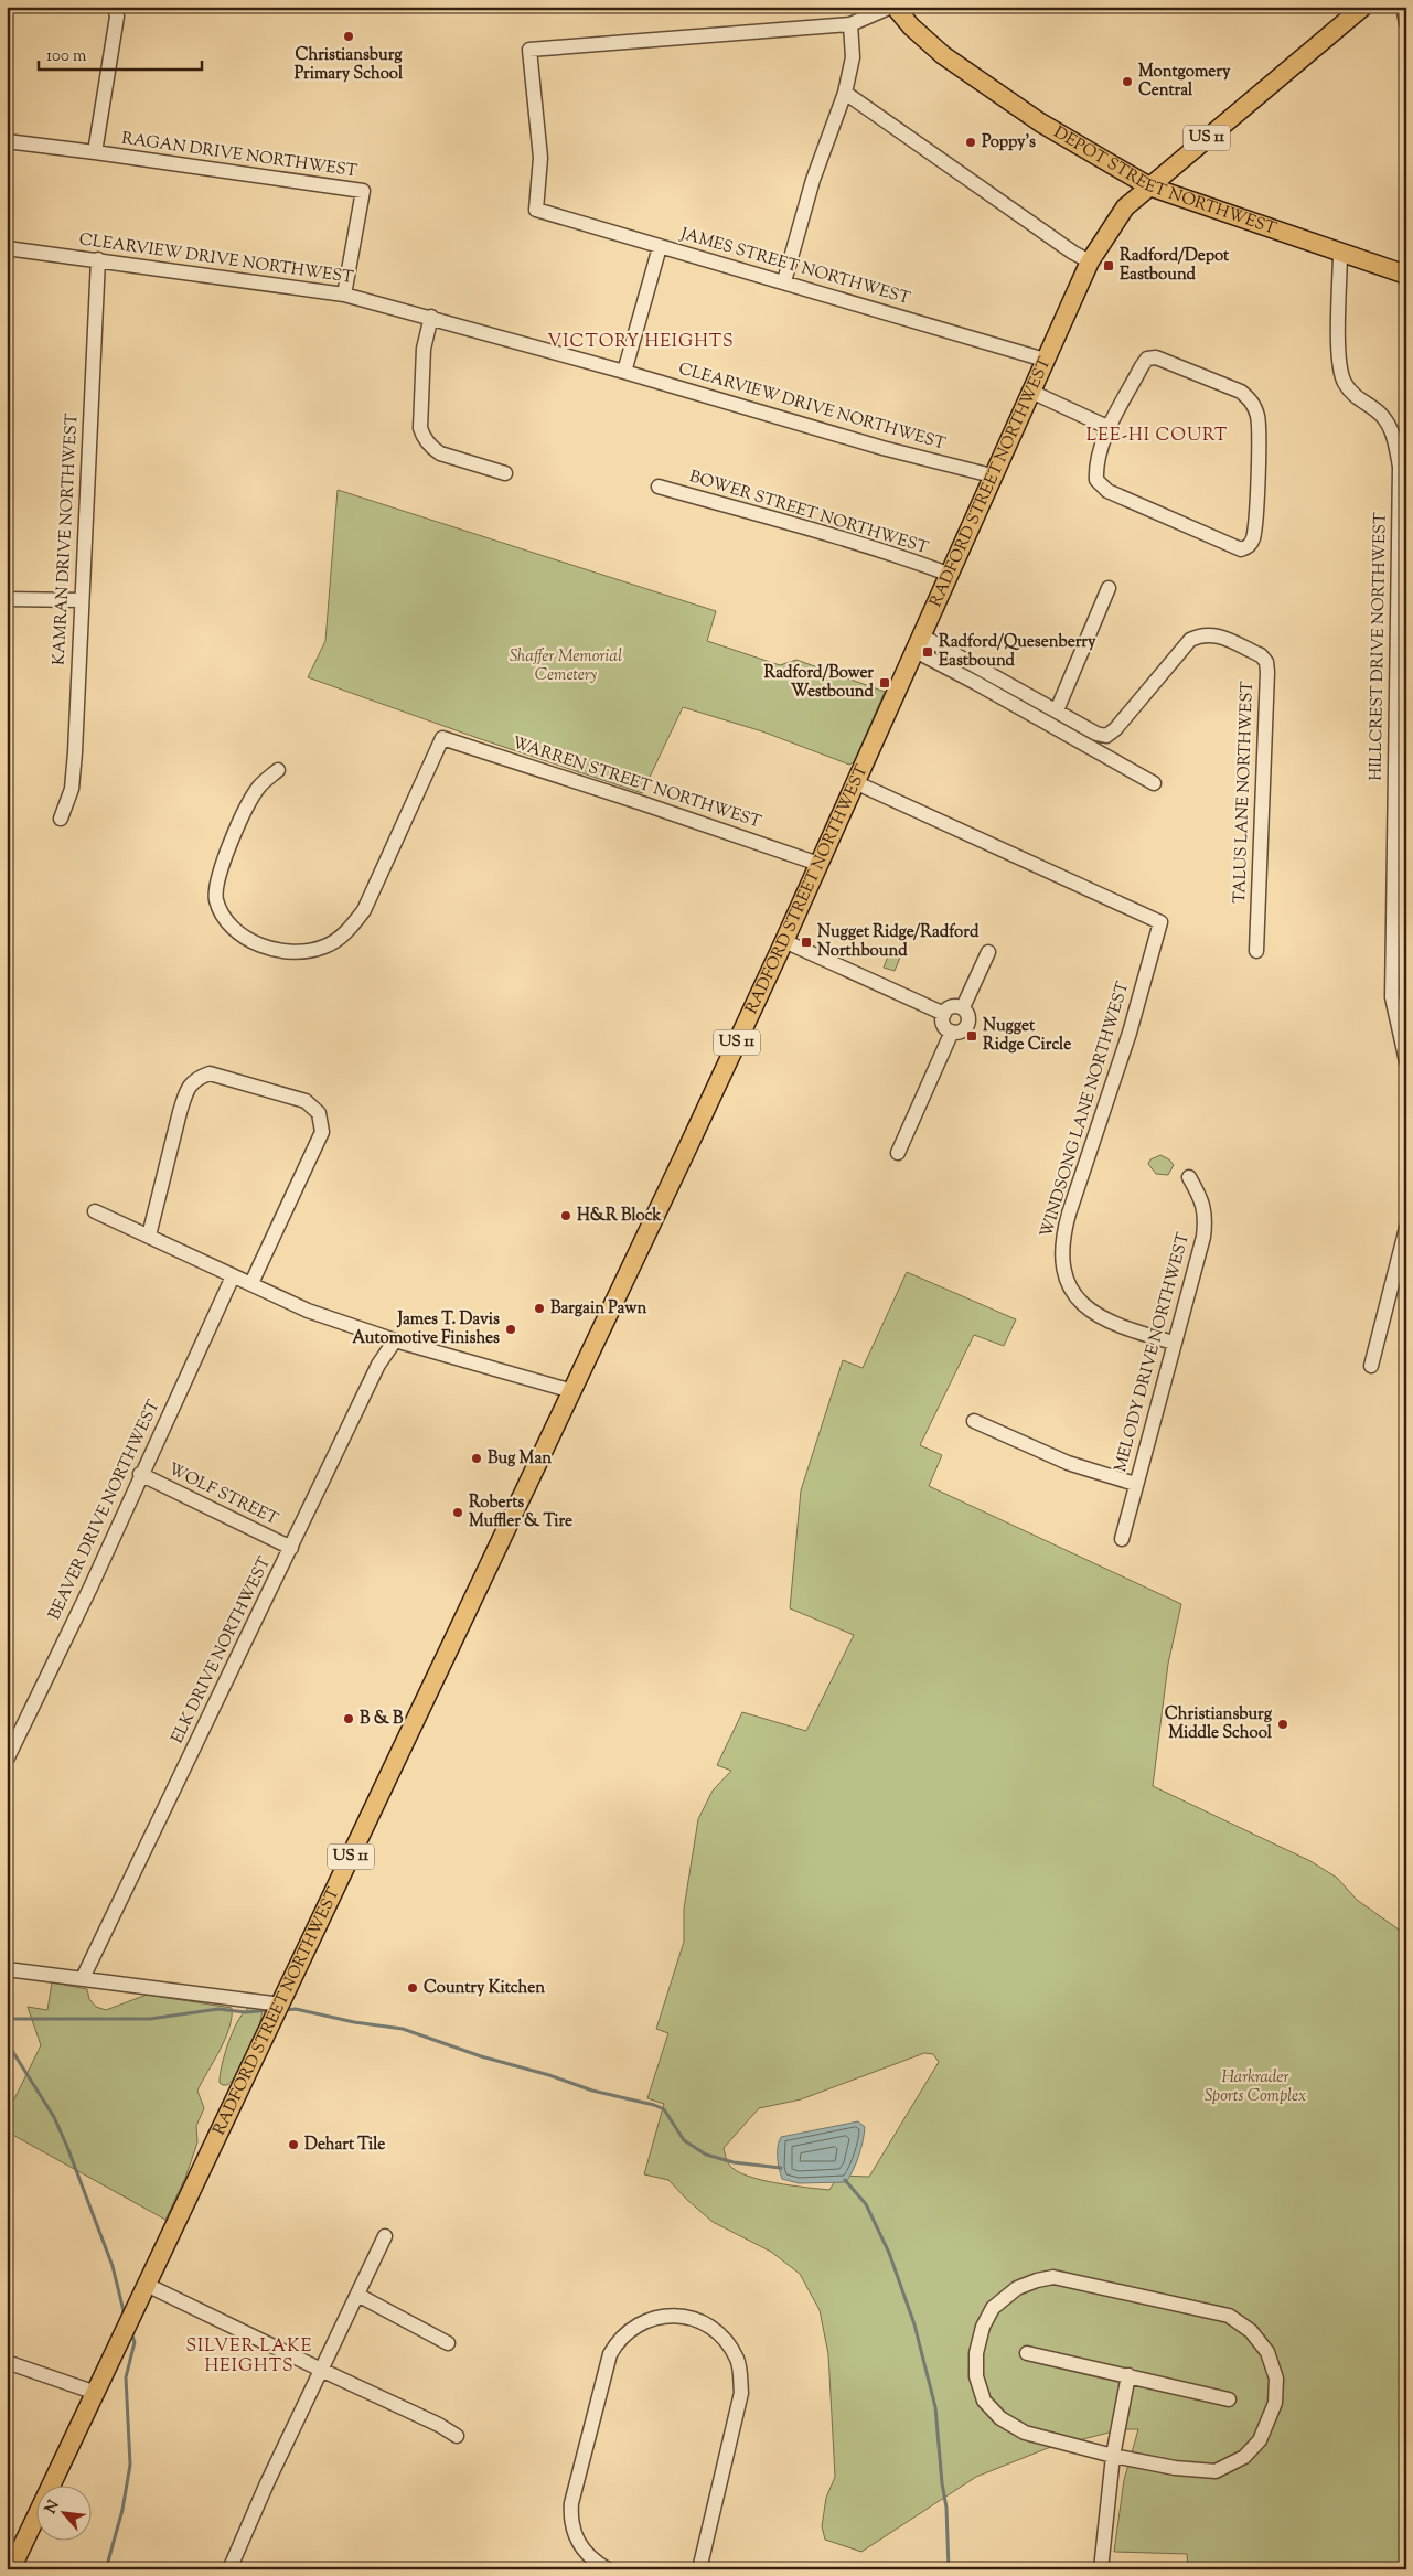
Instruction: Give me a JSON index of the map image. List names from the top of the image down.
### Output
{
  "streets": {
    "main road": ["US 11", "DEPOT STREET NORTHWEST", "RADFORD STREET NORTHWEST"],
    "street": [
      "RAGAN DRIVE NORTHWEST",
      "CLEARVIEW DRIVE NORTHWEST",
      "JAMES STREET NORTHWEST",
      "BOWER STREET NORTHWEST",
      "KAMRAN DRIVE NORTHWEST",
      "HILLCREST DRIVE NORTHWEST",
      "WARREN STREET NORTHWEST",
      "TALUS LANE NORTHWEST",
      "WINDSONG LANE NORTHWEST",
      "MELODY DRIVE NORTHWEST",
      "WOLF STREET",
      "BEAVER DRIVE NORTHWEST",
      "ELK DRIVE NORTHWEST"
    ]
  },
  "crossings": [
    ["RAGAN DRIVE NORTHWEST", "CLEARVIEW DRIVE NORTHWEST"],
    ["DEPOT STREET NORTHWEST", "RADFORD STREET NORTHWEST"],
    ["DEPOT STREET NORTHWEST", "HILLCREST DRIVE NORTHWEST"],
    ["CLEARVIEW DRIVE NORTHWEST", "RADFORD STREET NORTHWEST"],
    ["CLEARVIEW DRIVE NORTHWEST", "KAMRAN DRIVE NORTHWEST"],
    ["JAMES STREET NORTHWEST", "RADFORD STREET NORTHWEST"],
    ["RADFORD STREET NORTHWEST", "BOWER STREET NORTHWEST"],
    ["RADFORD STREET NORTHWEST", "WARREN STREET NORTHWEST"],
    ["RADFORD STREET NORTHWEST", "TALUS LANE NORTHWEST"],
    ["RADFORD STREET NORTHWEST", "WINDSONG LANE NORTHWEST"],
    ["WINDSONG LANE NORTHWEST", "MELODY DRIVE NORTHWEST"],
    ["WOLF STREET", "BEAVER DRIVE NORTHWEST"],
    ["WOLF STREET", "ELK DRIVE NORTHWEST"]
  ],
  "districts": ["VICTORY HEIGHTS", "LEE-HI COURT", "SILVER LAKE HEIGHTS"],
  "parks": ["Shaffer Memorial Cemetery", "Harkrader Sports Complex"],
  "places": {
    "other": [
      "Christiansburg Primary School",
      "Montgomery Central",
      "Poppy's",
      "H&R Block",
      "Bargain Pawn",
      "James T. Davis Automotive Finishes",
      "Bug Man",
      "Roberts Muffler & Tire",
      "B & B",
      "Christiansburg Middle School",
      "Country Kitchen",
      "Dehart Tile"
    ],
    "transit": [
      "Radford/Depot Eastbound",
      "Radford/Quesenberry Eastbound",
      "Radford/Bower Westbound",
      "Nugget Ridge/Radford Northbound",
      "Nugget Ridge Circle"
    ]
  },
  "scale_bar": "100 m",
  "north": "top left"
}
